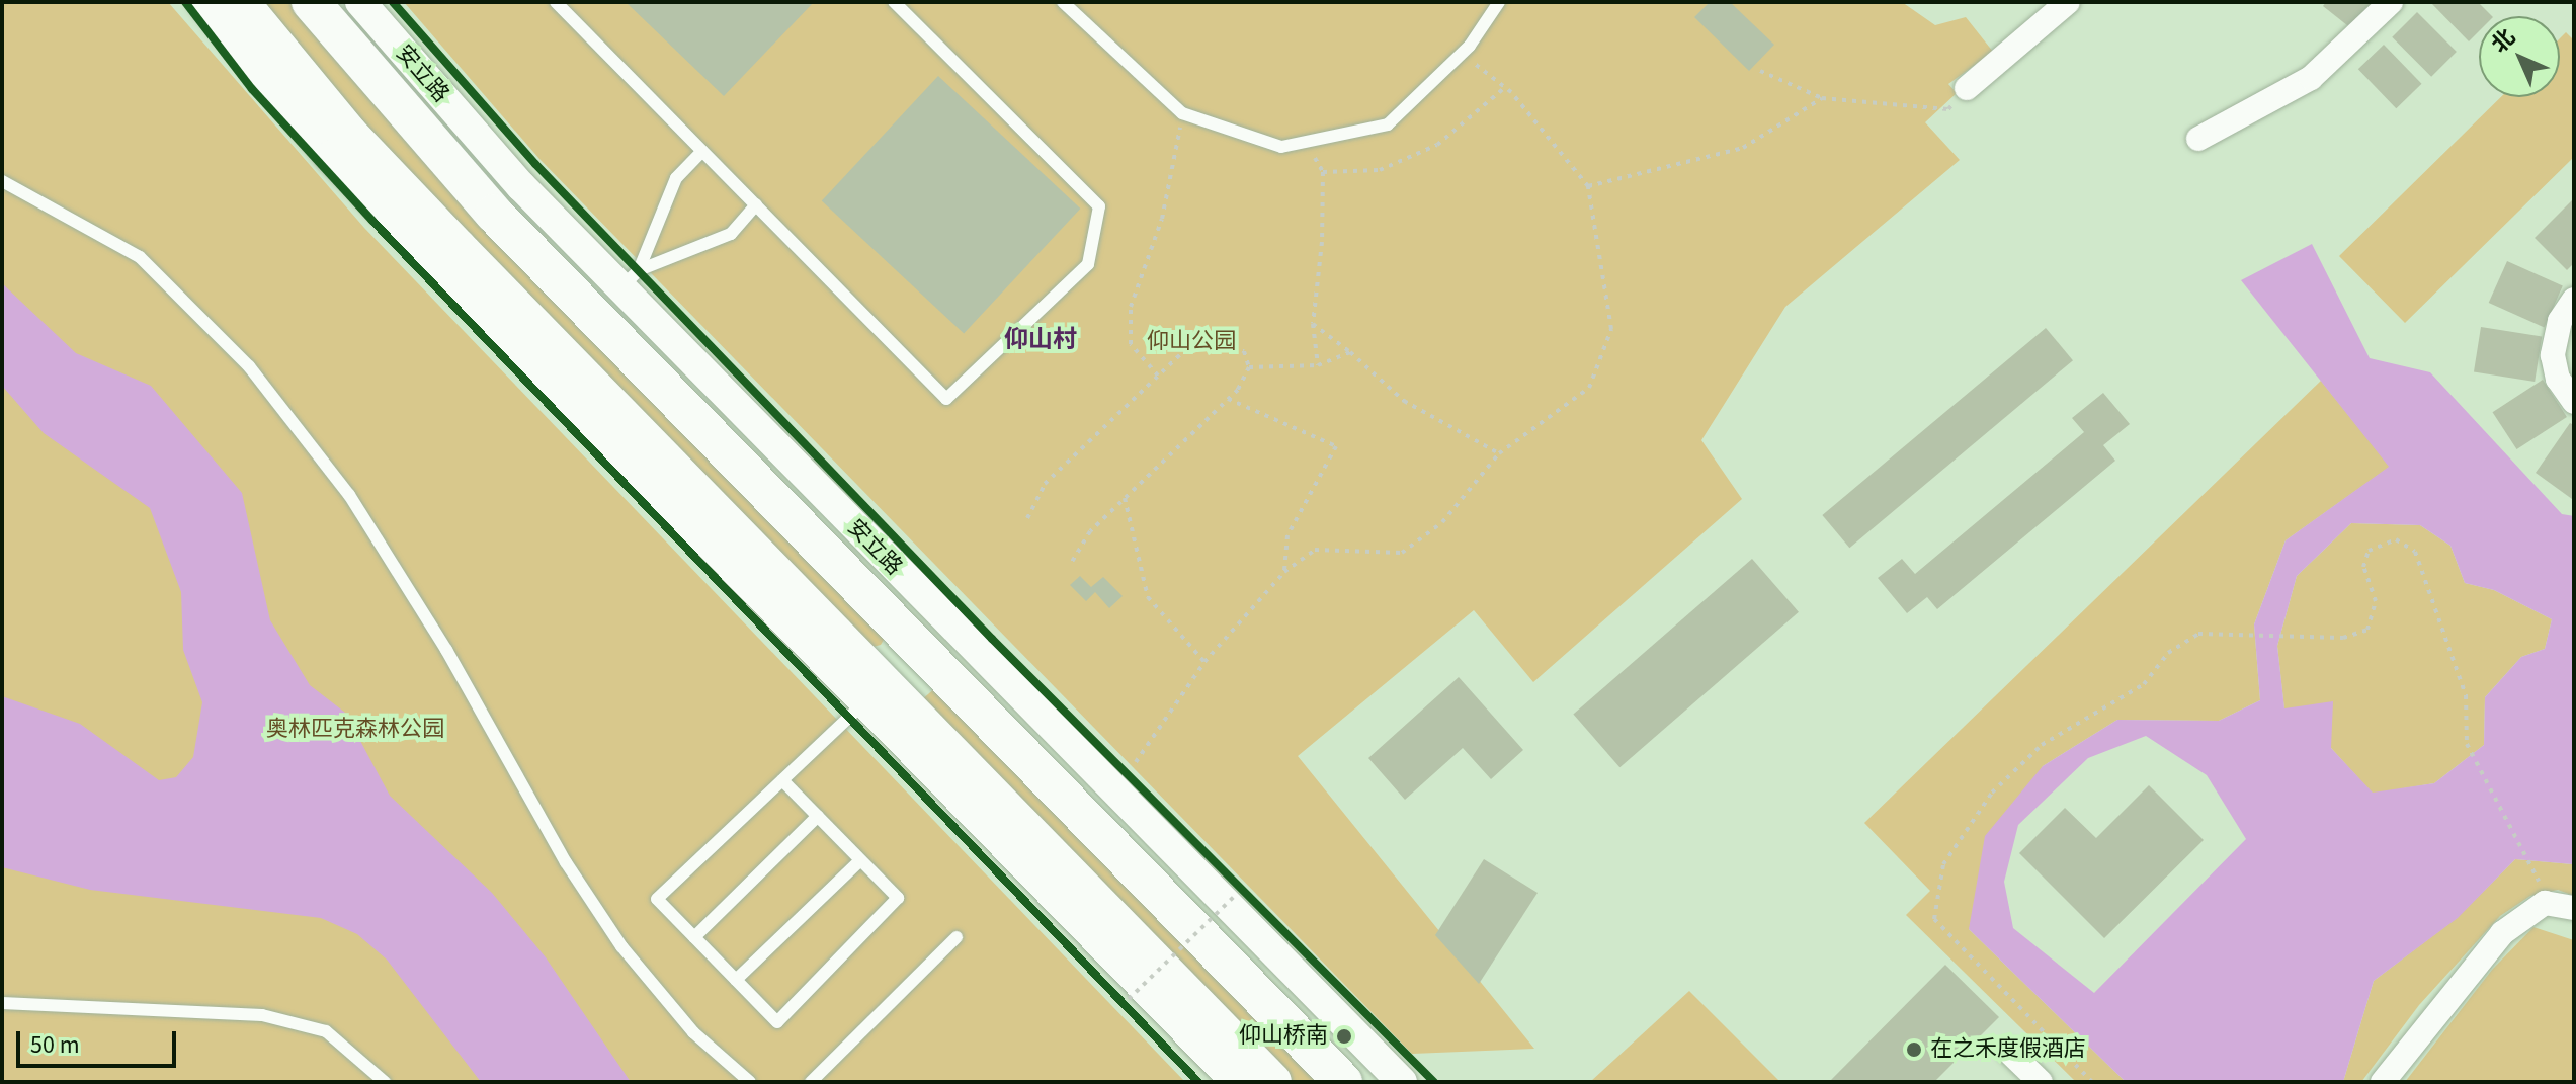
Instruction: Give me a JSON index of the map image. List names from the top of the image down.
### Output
{
  "streets": {
    "main road": ["安立路"]
  },
  "districts": ["仰山村"],
  "parks": ["仰山公园", "奥林匹克森林公园"],
  "places": ["仰山桥南", "在之禾度假酒店"],
  "scale_bar": "50 m",
  "north": "top left"
}
